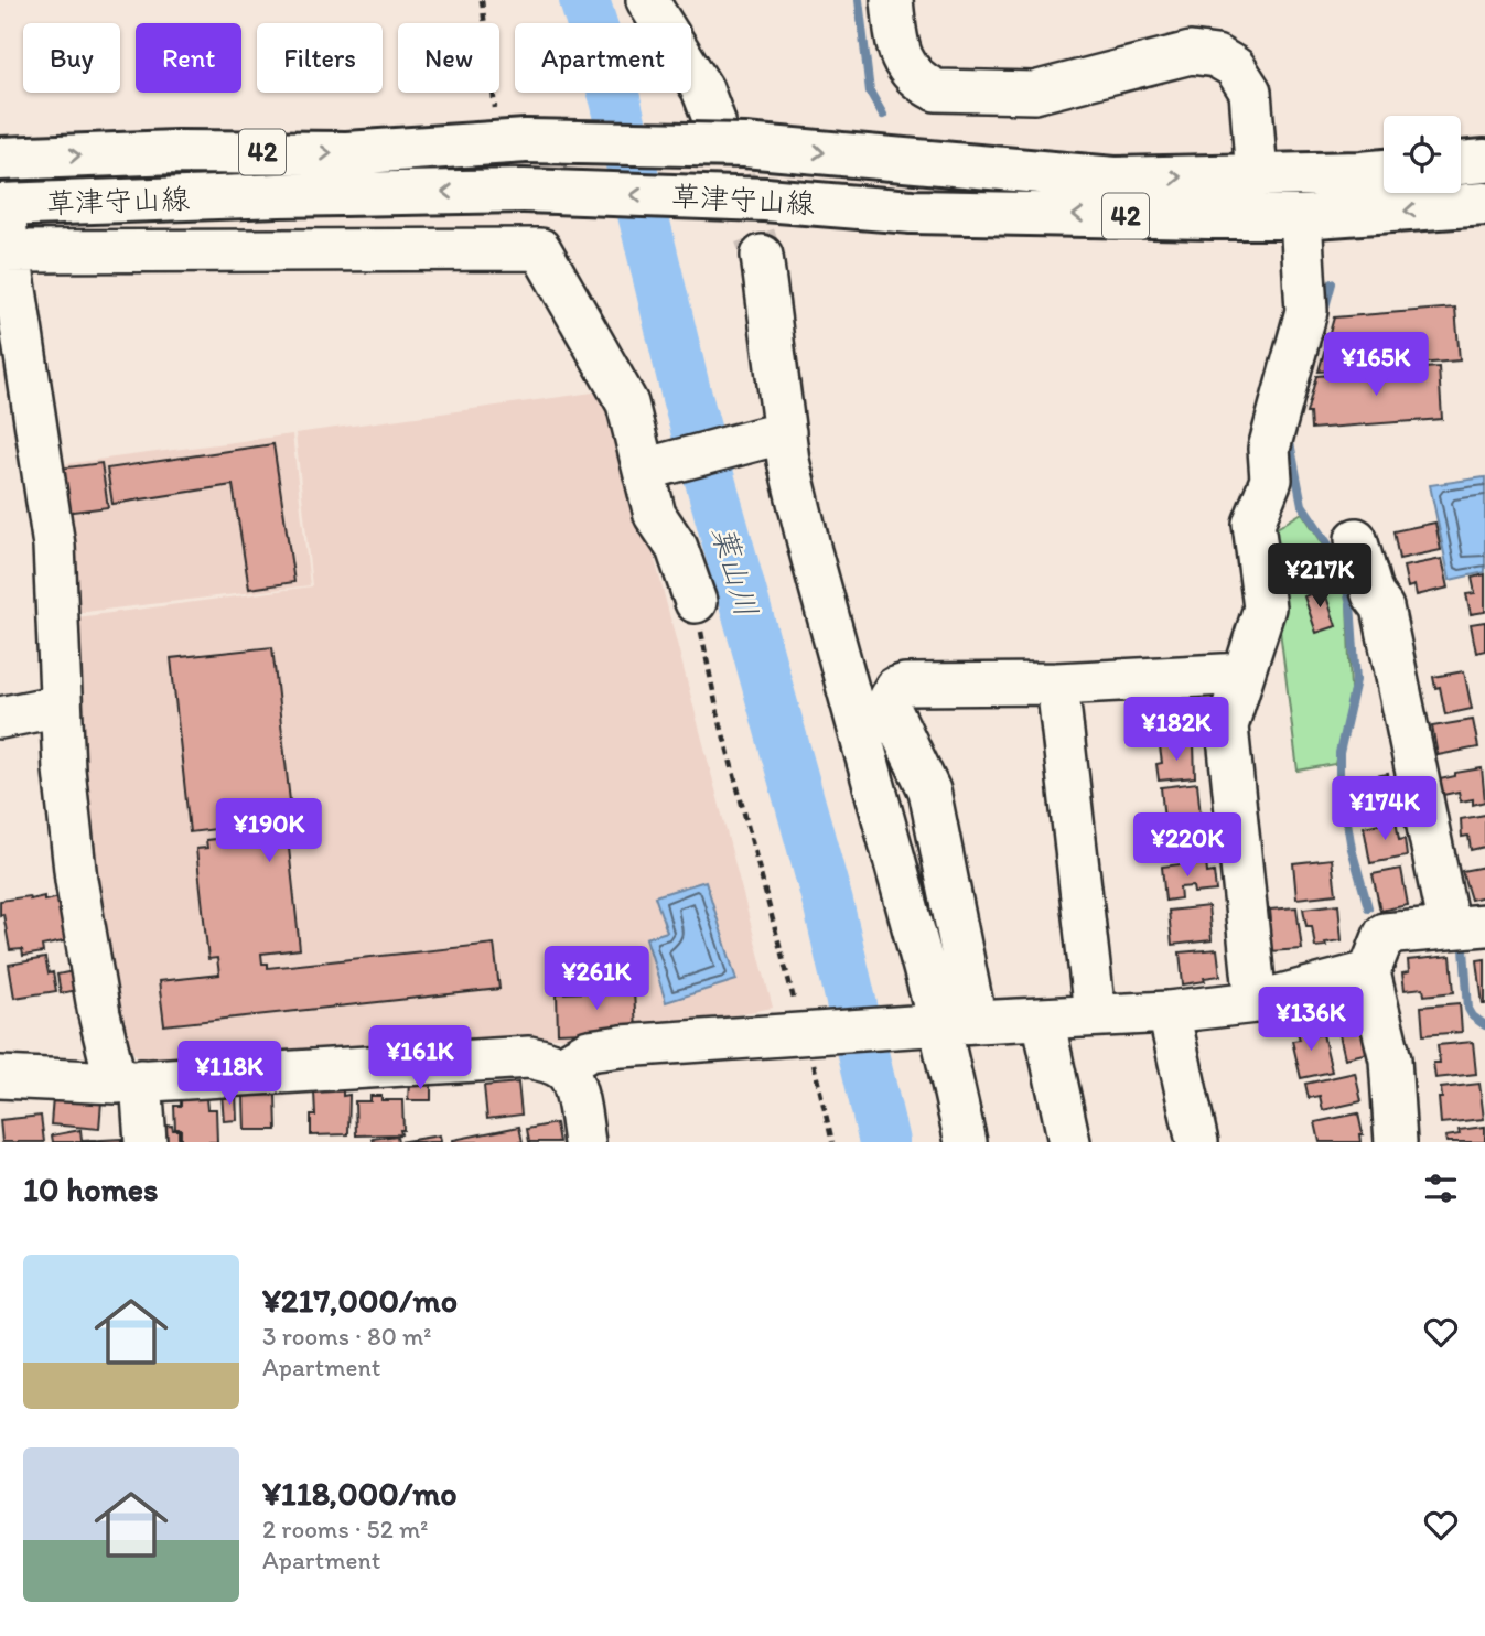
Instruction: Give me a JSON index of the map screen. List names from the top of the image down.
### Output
{
  "streets": {
    "main road": ["42", "草津守山線"]
  },
  "water": ["葉山川"],
  "page": {
    "chip": [
      "Buy",
      "Rent",
      "Filters",
      "New",
      "Apartment"
    ],
    "price": [
      "¥165K",
      "¥217K",
      "¥182K",
      "¥174K",
      "¥190K",
      "¥220K",
      "¥261K",
      "¥136K",
      "¥161K",
      "¥118K"
    ],
    "heading": "10 homes",
    "list": [
      {
        "name": "¥217,000/mo",
        "note": "3 rooms · 80 m² · Apartment"
      },
      {
        "name": "¥118,000/mo",
        "note": "2 rooms · 52 m² · Apartment"
      }
    ]
  }
}
